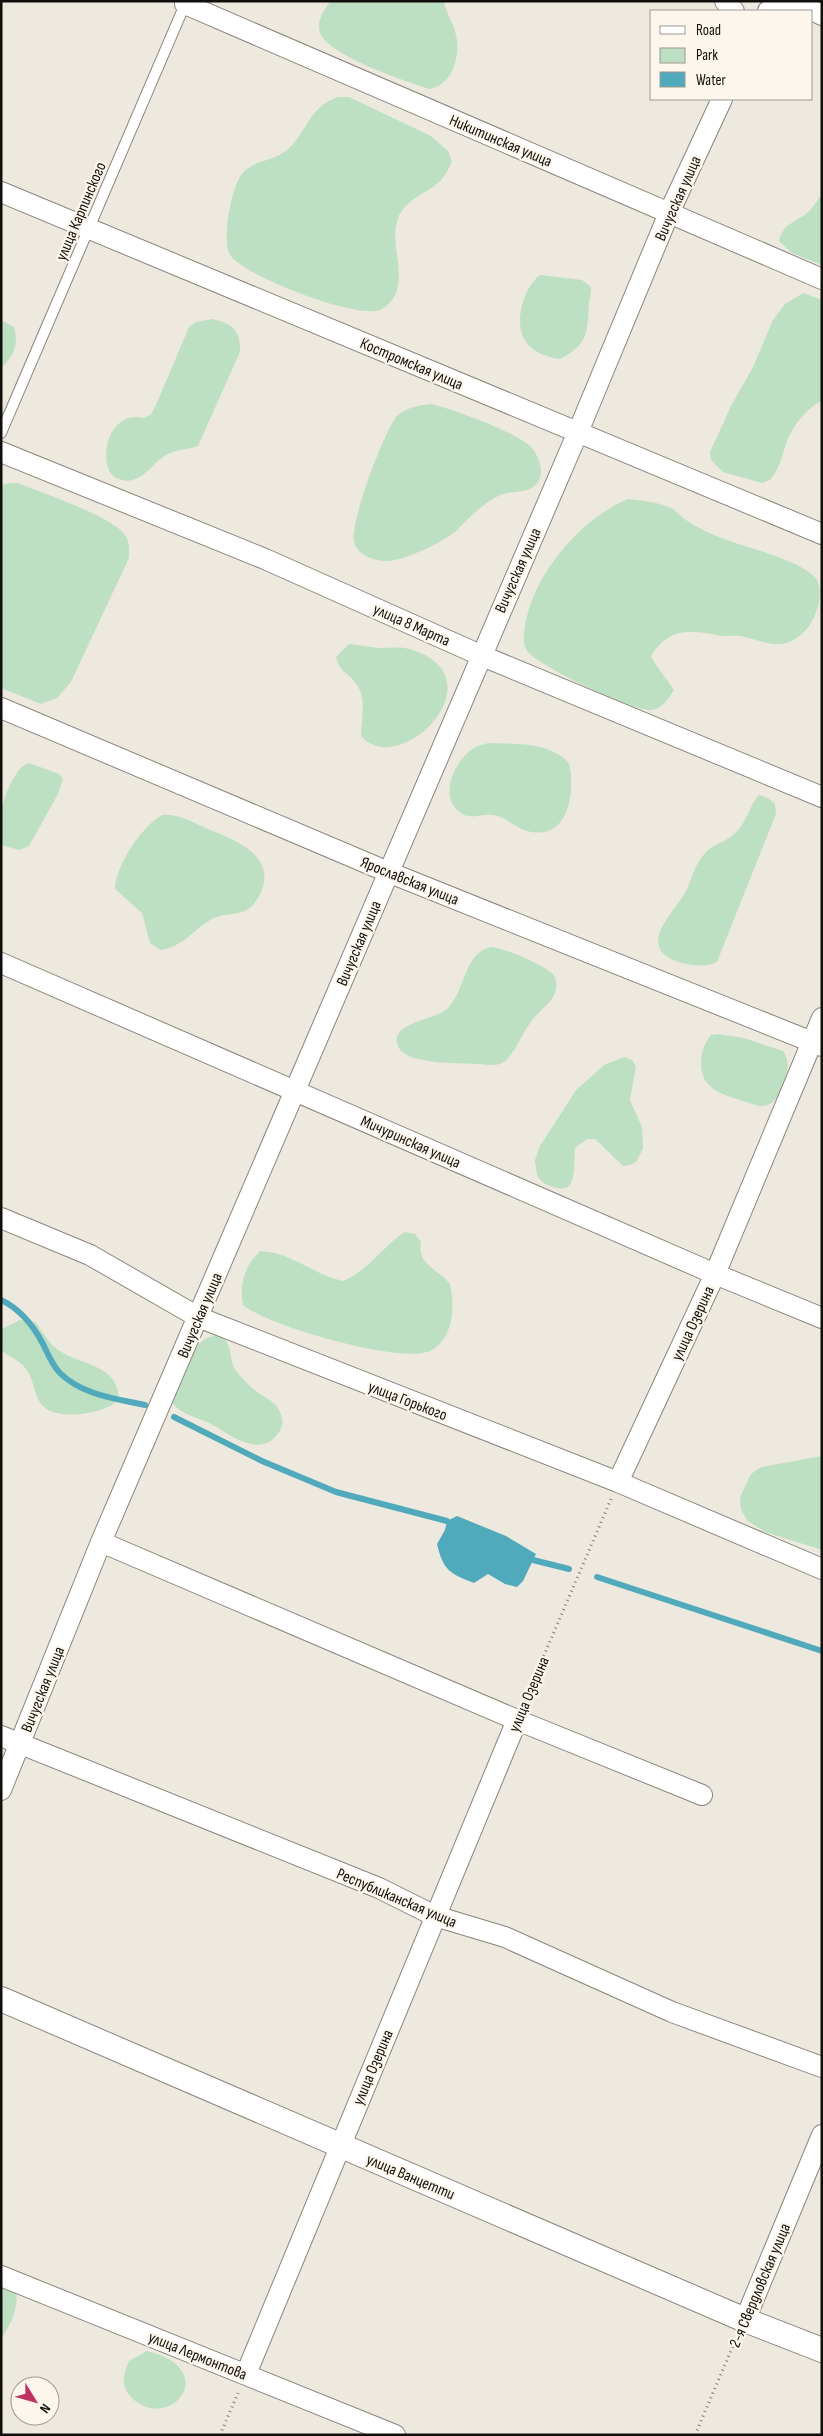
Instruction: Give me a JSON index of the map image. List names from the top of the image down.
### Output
{
  "streets": {
    "street": [
      "Никитинская улица",
      "Вичугская улица",
      "Костромская улица",
      "улица 8 Марта",
      "Ярославская улица",
      "Мичуринская улица",
      "улица Озерина",
      "улица Горького",
      "Республиканская улица",
      "улица Ванцетти",
      "2-я Свердловская улица",
      "улица Лермонтова"
    ],
    "lane": ["улица Карпинского"]
  },
  "crossings": [
    ["Никитинская улица", "Вичугская улица"],
    ["Никитинская улица", "улица Карпинского"],
    ["Вичугская улица", "Костромская улица"],
    ["Вичугская улица", "улица 8 Марта"],
    ["Вичугская улица", "Ярославская улица"],
    ["Вичугская улица", "Мичуринская улица"],
    ["Вичугская улица", "улица Горького"],
    ["Вичугская улица", "Республиканская улица"],
    ["улица Карпинского", "Костромская улица"],
    ["Ярославская улица", "улица Озерина"],
    ["Мичуринская улица", "улица Озерина"],
    ["улица Озерина", "улица Горького"],
    ["улица Озерина", "Республиканская улица"],
    ["улица Озерина", "улица Ванцетти"],
    ["улица Озерина", "улица Лермонтова"],
    ["улица Ванцетти", "2-я Свердловская улица"]
  ],
  "legend": ["Road", "Park", "Water"],
  "north": "bottom right"
}
